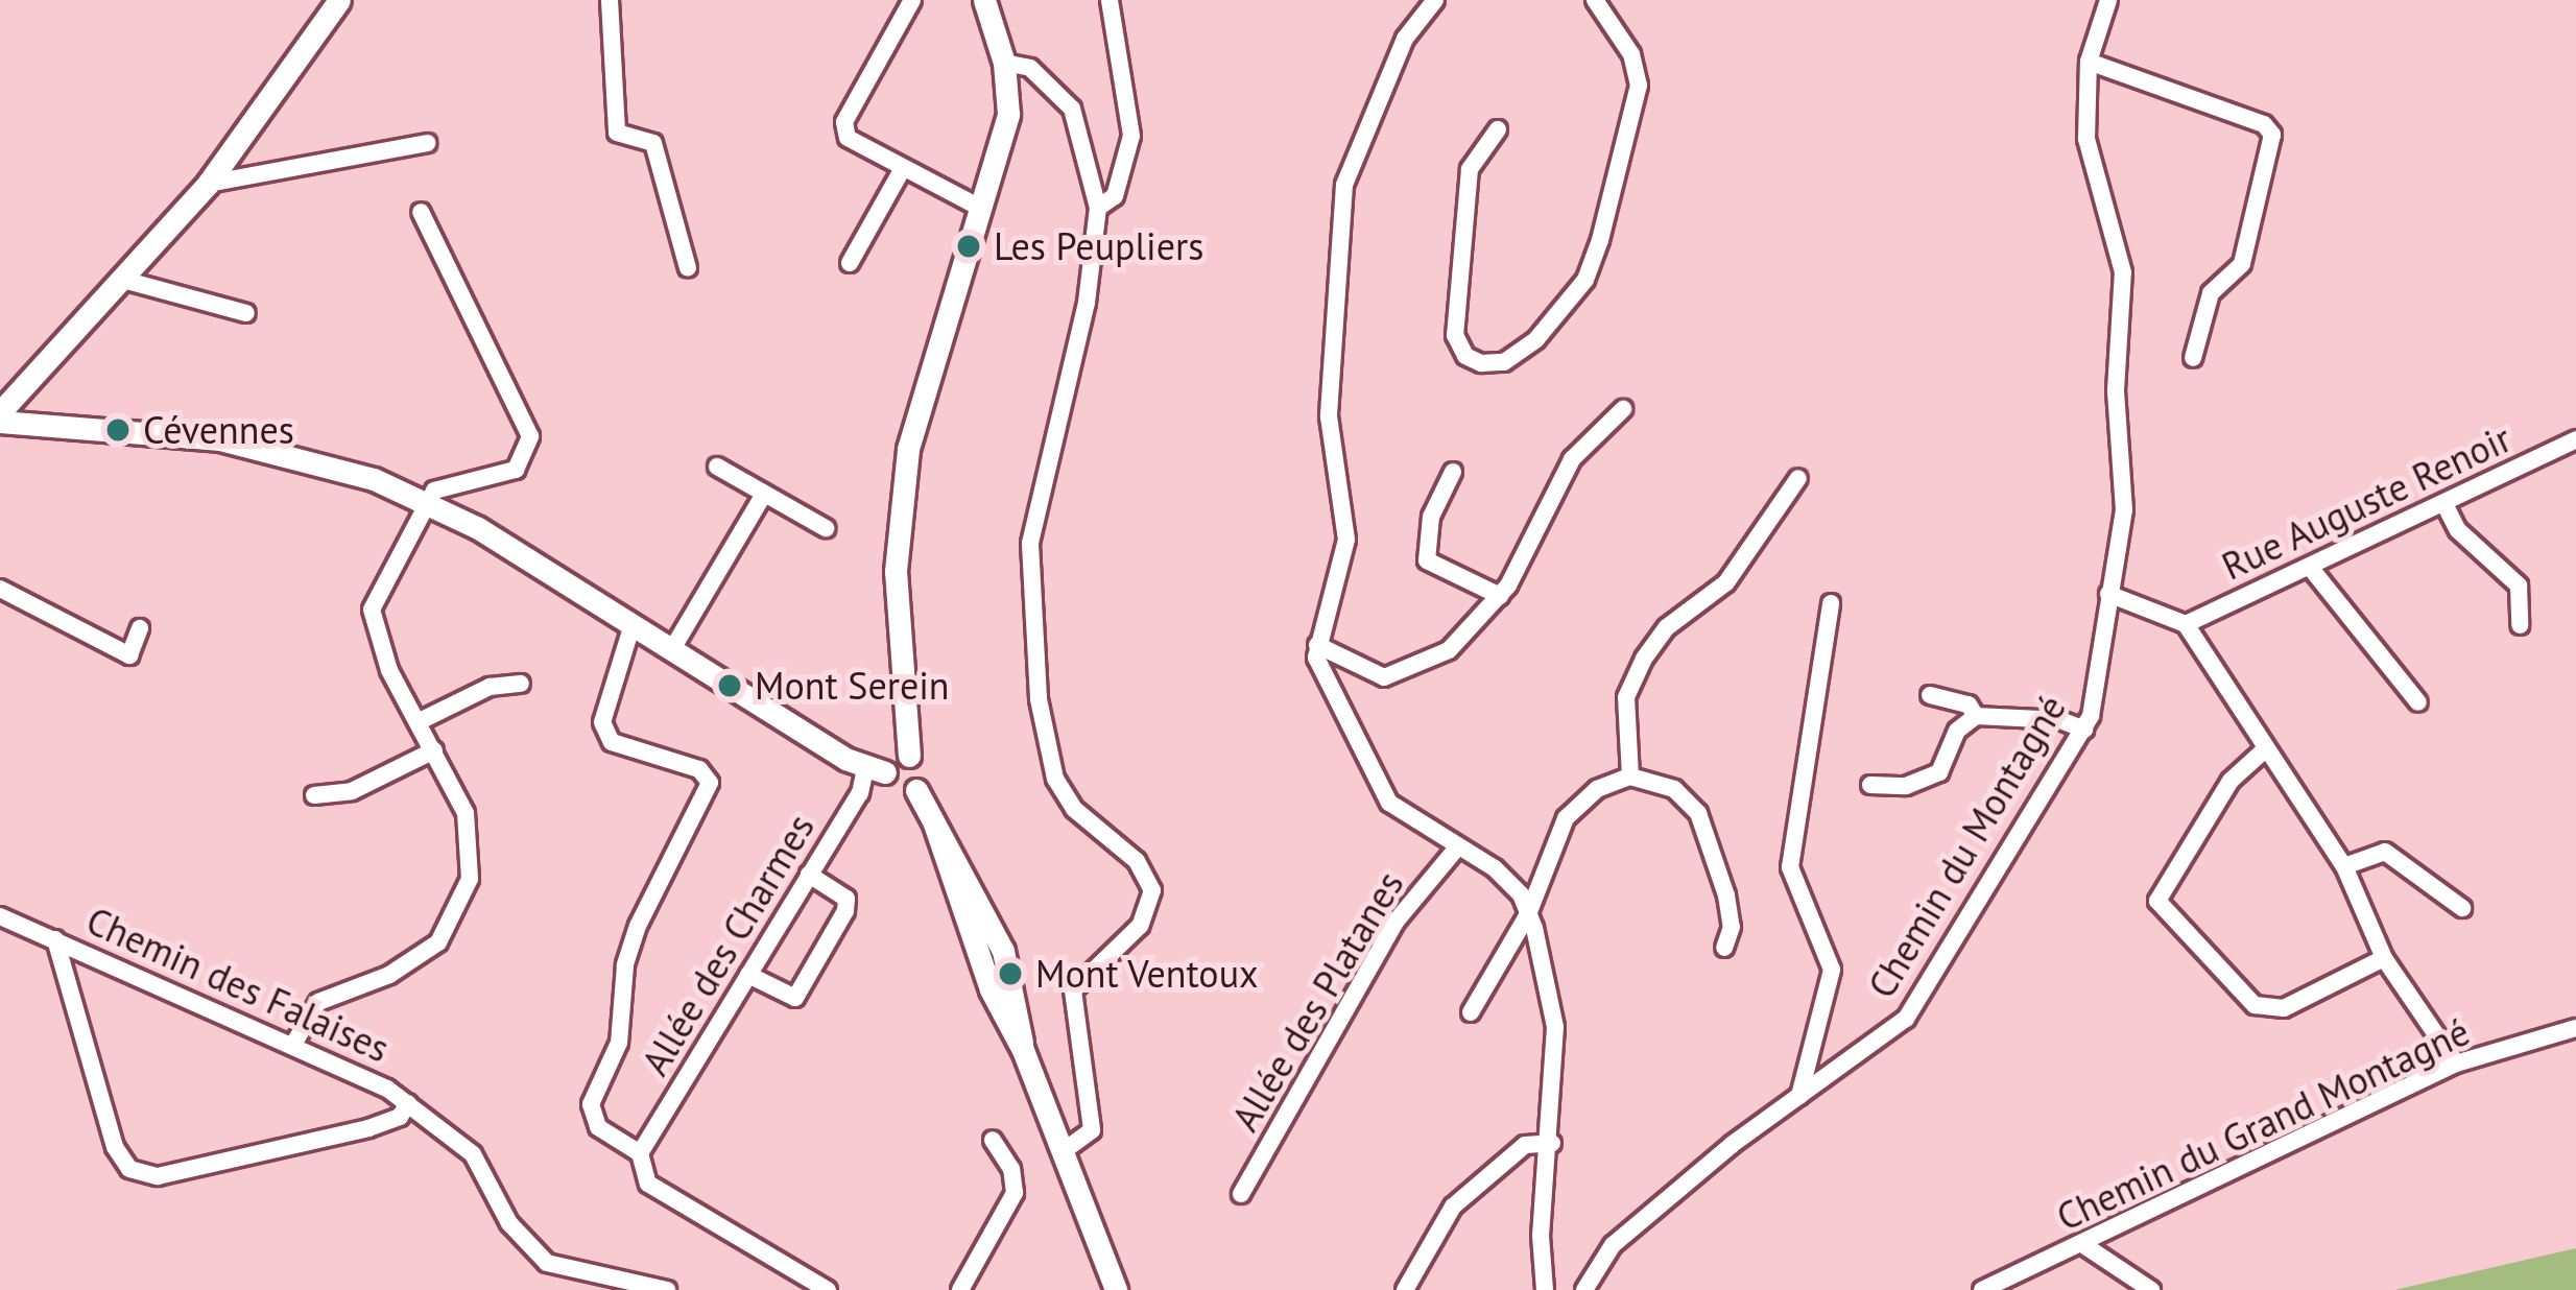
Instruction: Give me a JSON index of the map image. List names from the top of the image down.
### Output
{
  "streets": {
    "street": [
      "Rue Auguste Renoir",
      "Chemin du Montagné",
      "Allée des Charmes",
      "Chemin des Falaises",
      "Allée des Platanes",
      "Chemin du Grand Montagné"
    ]
  },
  "places": [
    "Les Peupliers",
    "Cévennes",
    "Mont Serein",
    "Mont Ventoux"
  ]
}
